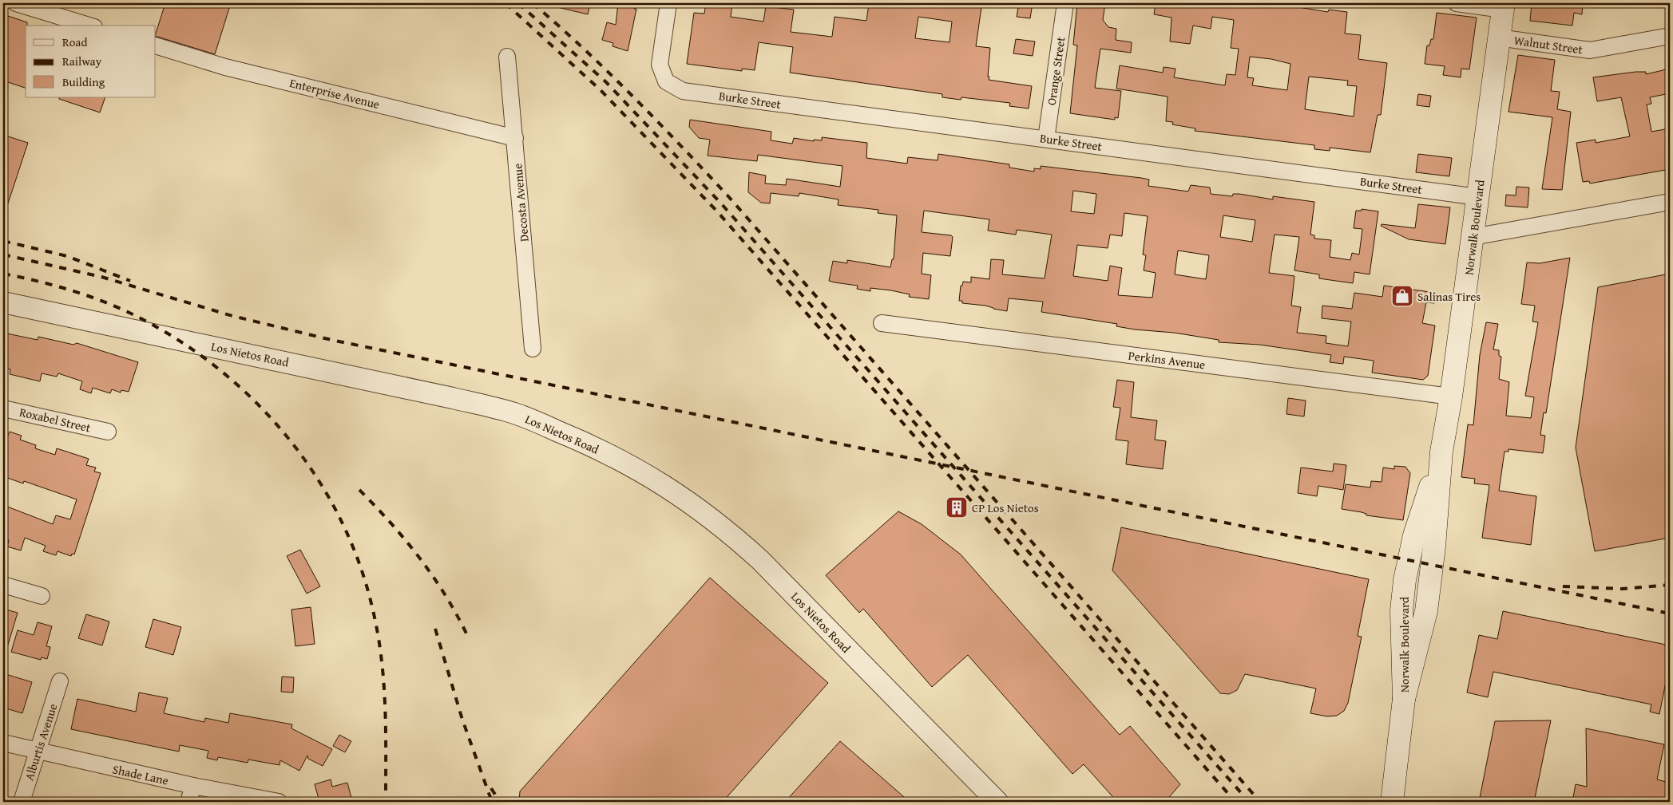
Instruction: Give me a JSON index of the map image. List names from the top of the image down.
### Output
{
  "streets": {
    "main road": ["Norwalk Boulevard"],
    "street": [
      "Walnut Street",
      "Orange Street",
      "Enterprise Avenue",
      "Burke Street",
      "Decosta Avenue",
      "Los Nietos Road",
      "Perkins Avenue",
      "Roxabel Street",
      "Alburtis Avenue",
      "Shade Lane"
    ]
  },
  "crossings": [
    ["Walnut Street", "Norwalk Boulevard"],
    ["Orange Street", "Burke Street"],
    ["Enterprise Avenue", "Decosta Avenue"],
    ["Burke Street", "Norwalk Boulevard"],
    ["Norwalk Boulevard", "Perkins Avenue"],
    ["Alburtis Avenue", "Shade Lane"]
  ],
  "places": {
    "shop": ["Salinas Tires"],
    "building": ["CP Los Nietos"]
  },
  "legend": ["Road", "Railway", "Building"]
}
